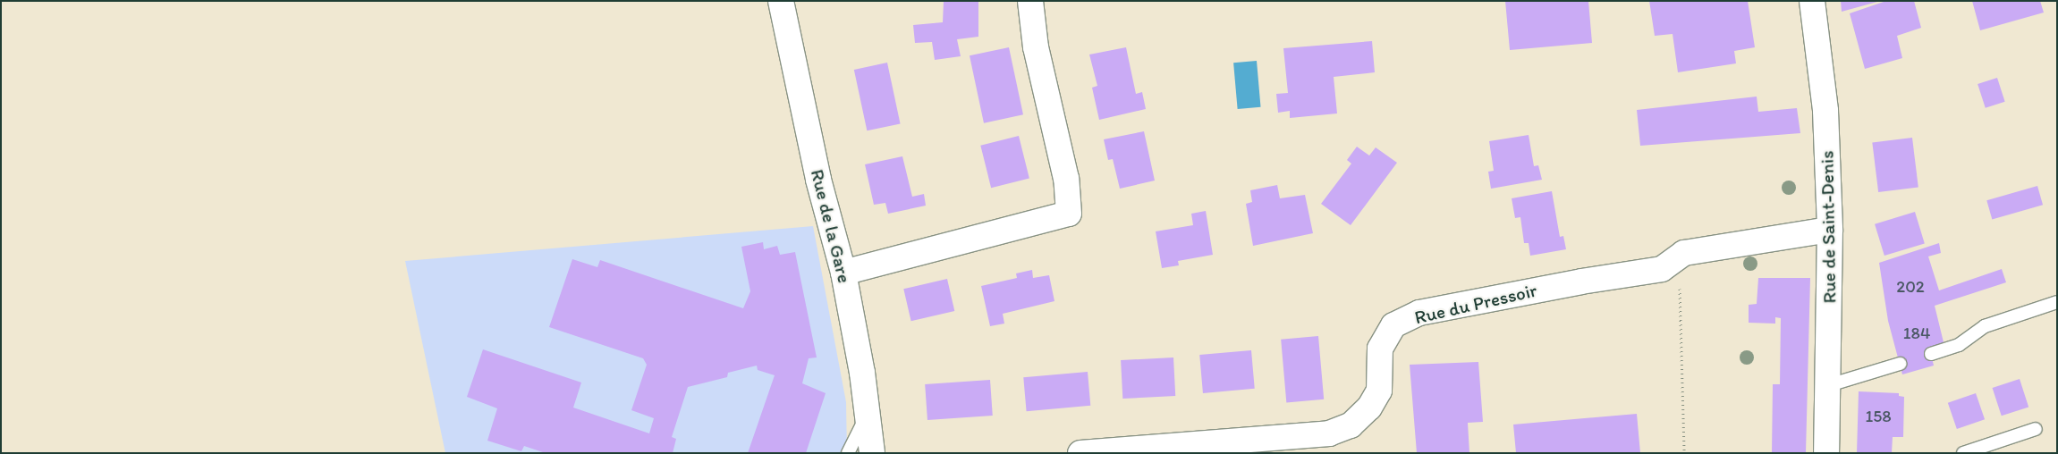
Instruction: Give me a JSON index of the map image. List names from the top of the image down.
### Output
{
  "streets": {
    "street": ["Rue de la Gare", "Rue de Saint-Denis", "Rue du Pressoir"]
  },
  "crossings": [
    ["Rue de Saint-Denis", "Rue du Pressoir"]
  ],
  "house_numbers": ["202", "184", "158"]
}
